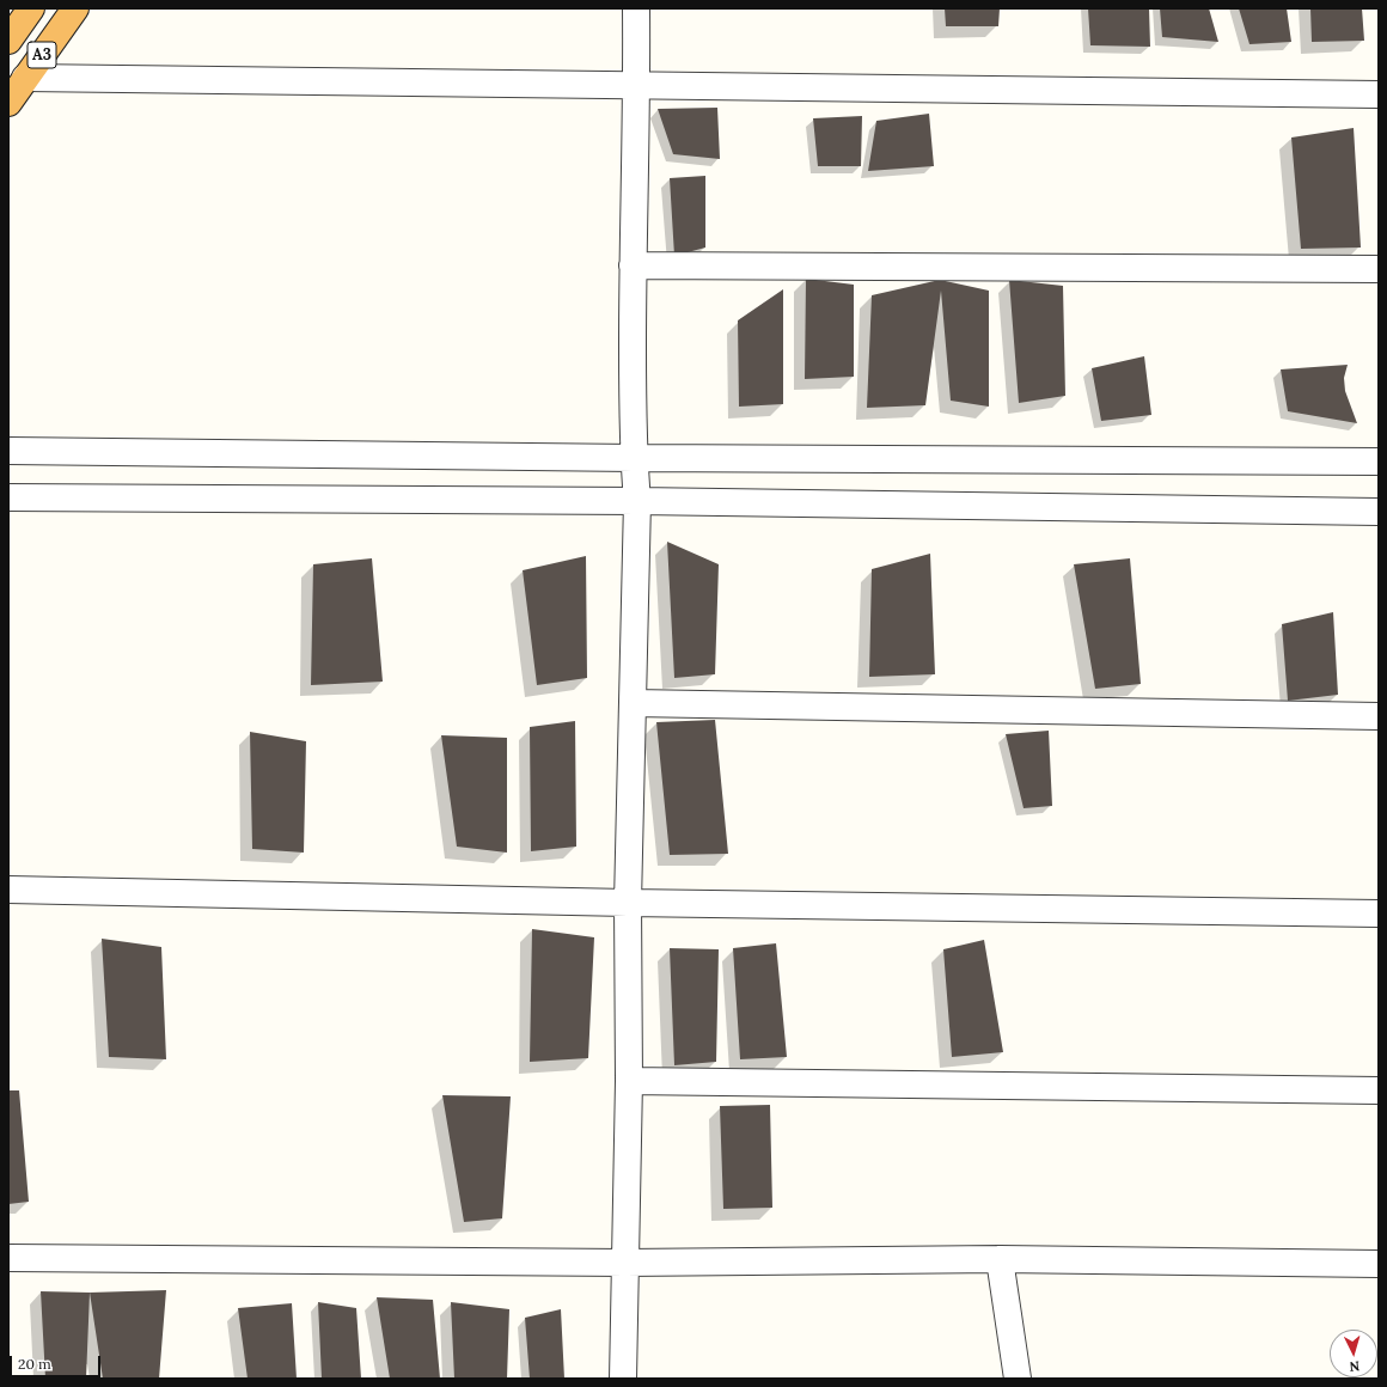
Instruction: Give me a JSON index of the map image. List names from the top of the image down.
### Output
{
  "streets": {
    "highway": ["A3"]
  },
  "scale_bar": "20 m",
  "north": "bottom"
}
